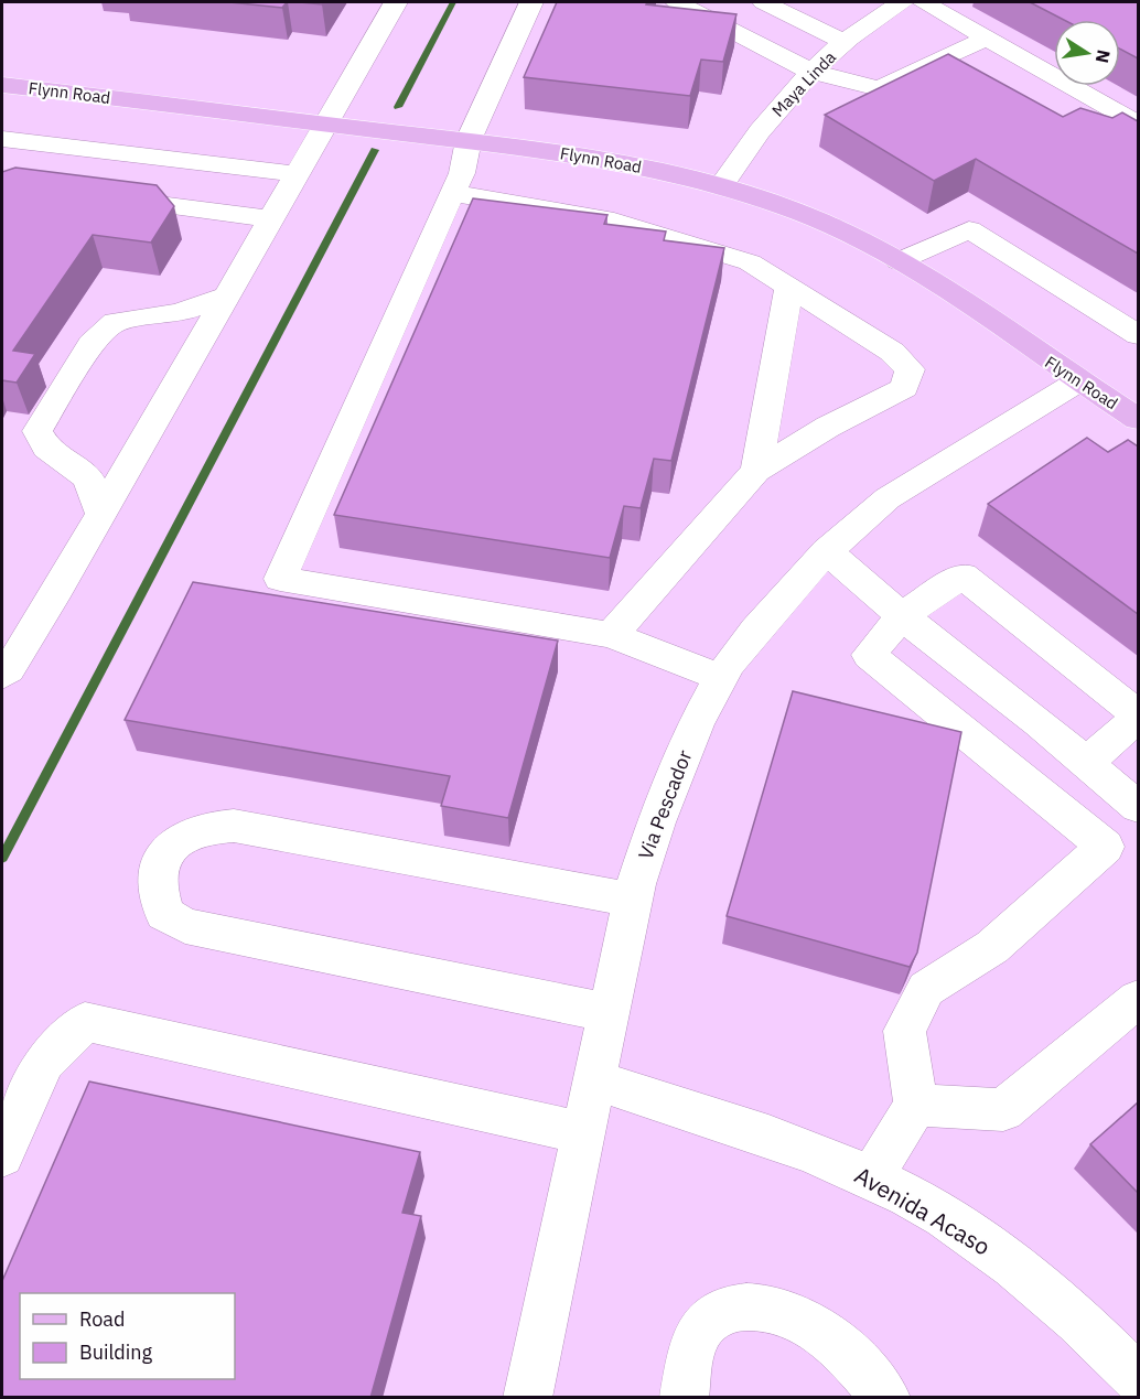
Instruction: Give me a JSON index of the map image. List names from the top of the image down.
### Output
{
  "streets": {
    "main road": ["Flynn Road"],
    "street": ["Maya Linda", "Via Pescador", "Avenida Acaso"]
  },
  "crossings": [
    ["Maya Linda", "Flynn Road"],
    ["Flynn Road", "Via Pescador"],
    ["Via Pescador", "Avenida Acaso"]
  ],
  "legend": ["Road", "Building"],
  "north": "right"
}
